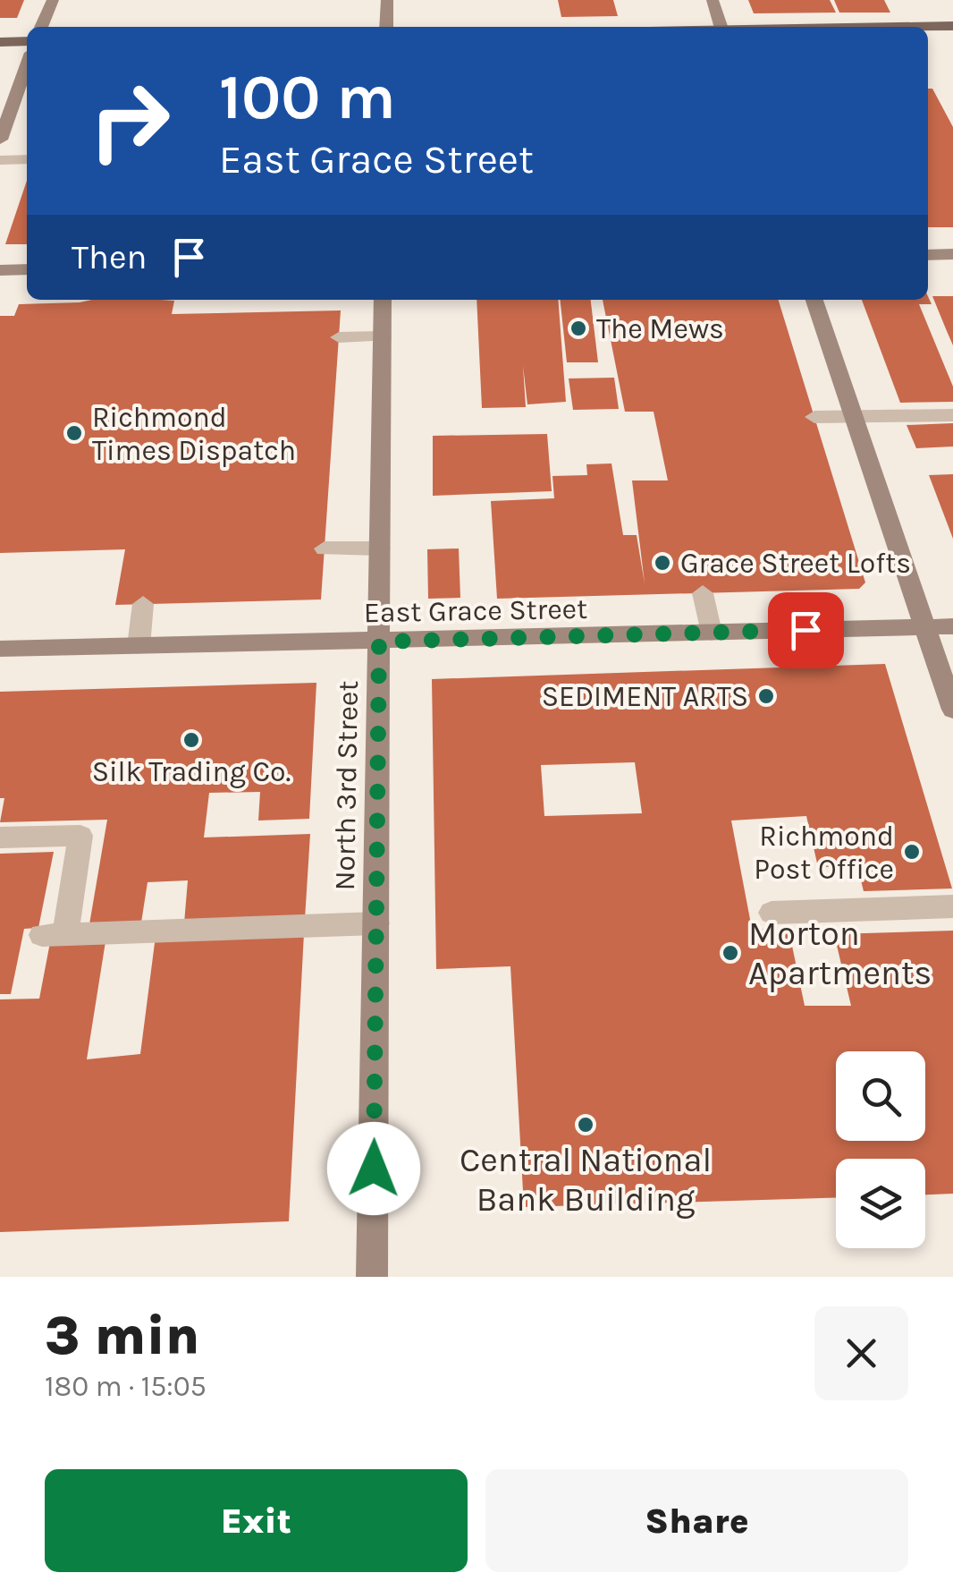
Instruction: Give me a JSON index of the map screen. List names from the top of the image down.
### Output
{
  "streets": {
    "street": ["East Grace Street", "North 3rd Street"]
  },
  "crossings": [
    ["East Grace Street", "North 3rd Street"]
  ],
  "places": [
    "The Mews",
    "Richmond Times Dispatch",
    "Grace Street Lofts",
    "SEDIMENT ARTS",
    "Silk Trading Co.",
    "Richmond Post Office",
    "Morton Apartments",
    "Central National Bank Building"
  ],
  "page": {
    "turn": ["100 m", "East Grace Street"],
    "then": "Then",
    "heading": ["3 min", "180 m · 15:05"],
    "buttons": ["Exit", "Share"]
  }
}
